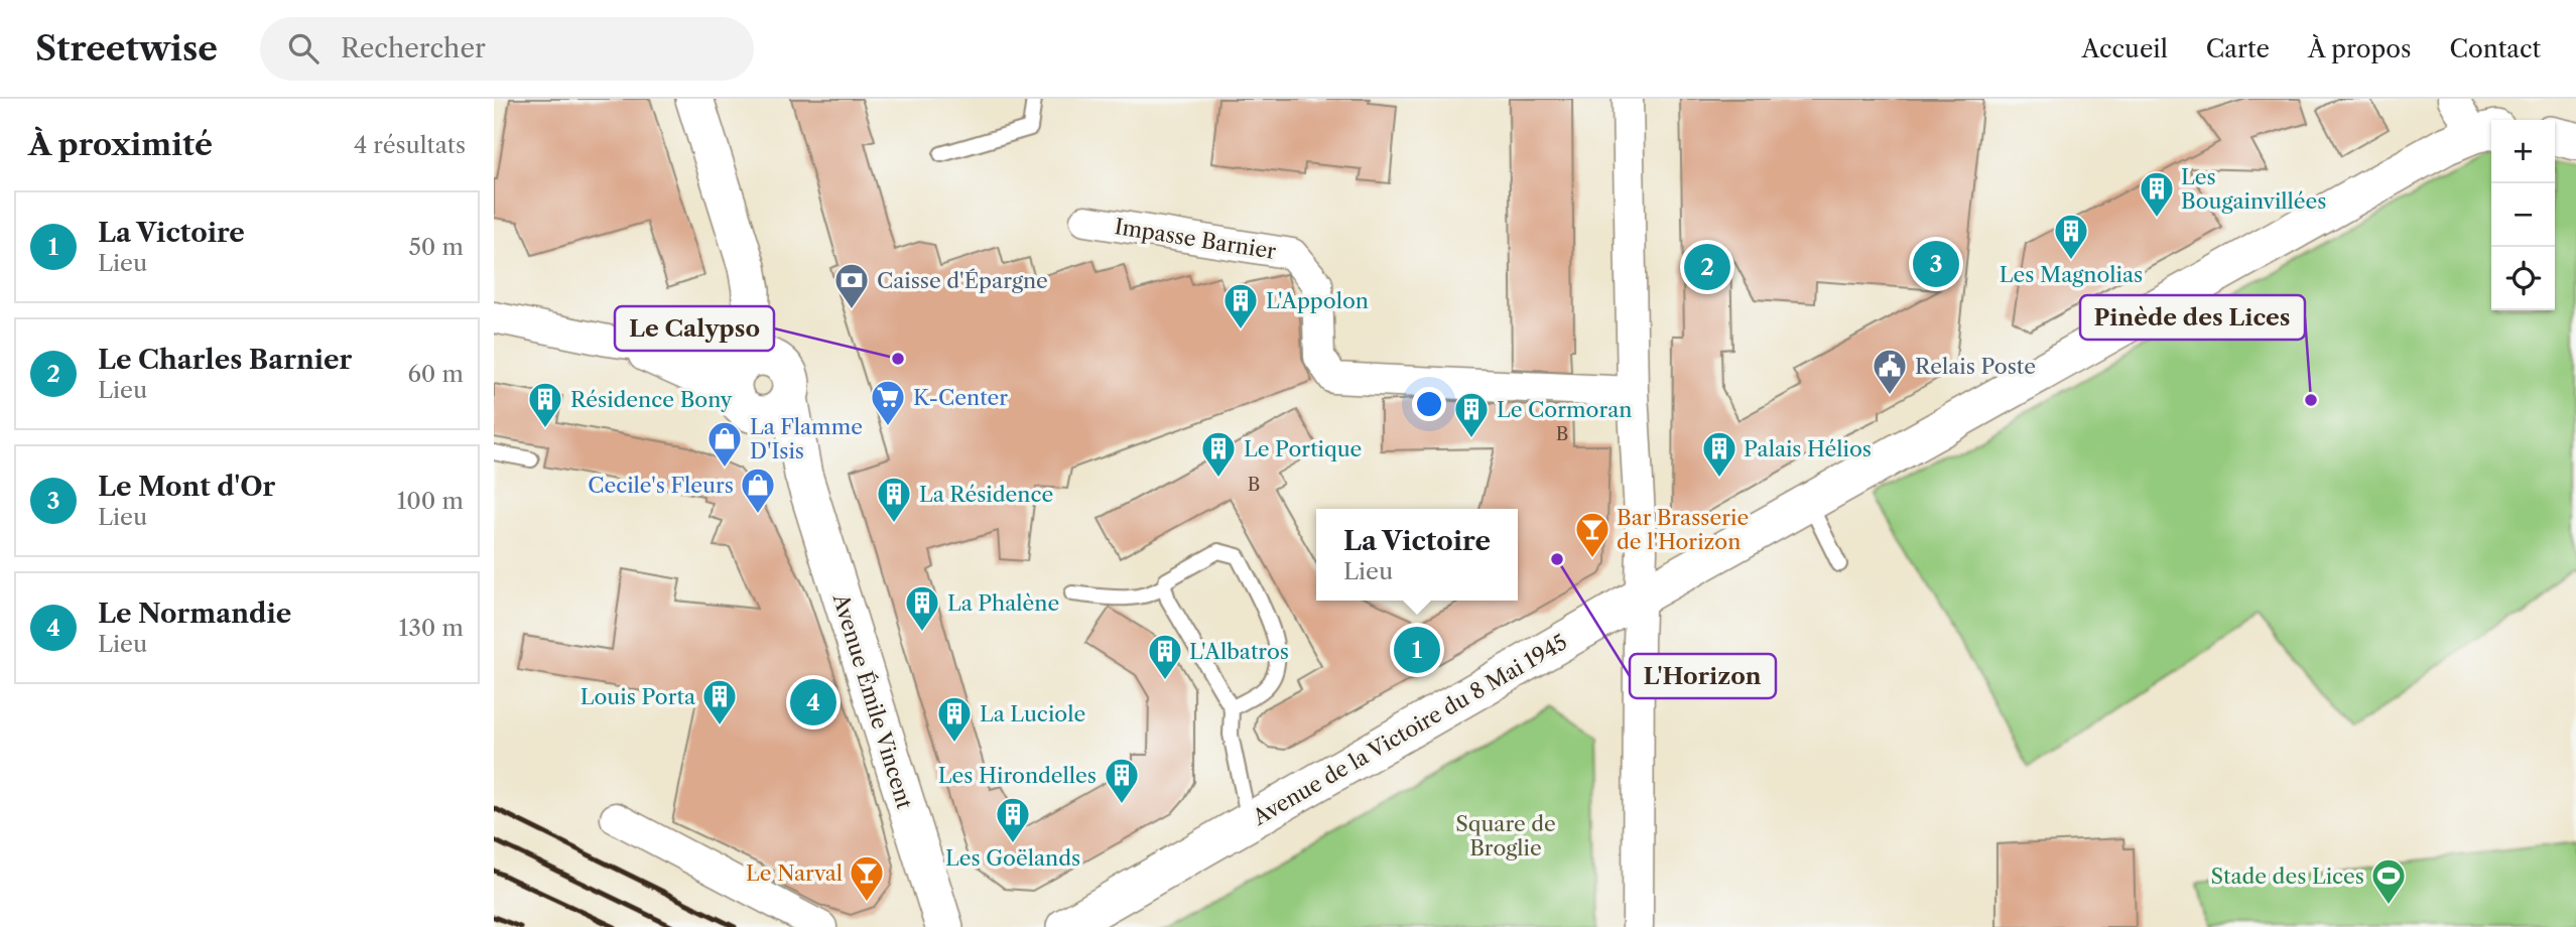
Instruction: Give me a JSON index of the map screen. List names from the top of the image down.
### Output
{
  "streets": {
    "street": ["Impasse Barnier", "Avenue Émile Vincent", "Avenue de la Victoire du 8 Mai 1945"]
  },
  "parks": ["Square de Broglie"],
  "places": {
    "building": [
      "Les Bougainvillées",
      "Les Magnolias",
      "L'Appolon",
      "Résidence Bony",
      "Le Cormoran",
      "Le Portique",
      "Palais Hélios",
      "La Résidence",
      "La Phalène",
      "L'Albatros",
      "Louis Porta",
      "La Luciole",
      "Les Hirondelles",
      "Les Goëlands"
    ],
    "bank": ["Caisse d'Épargne"],
    "other": ["Le Calypso", "Pinède des Lices", "L'Horizon"],
    "public building": ["Relais Poste"],
    "supermarket": ["K-Center"],
    "shop": ["La Flamme D'Isis", "Cecile's Fleurs"],
    "bar": ["Bar Brasserie de l'Horizon", "Le Narval"],
    "sports": ["Stade des Lices"]
  },
  "house_numbers": ["B", "B"],
  "page": {
    "header": "Streetwise",
    "search": "Rechercher",
    "nav": [
      "Accueil",
      "Carte",
      "À propos",
      "Contact"
    ],
    "heading": ["À proximité", "4 résultats"],
    "map_buttons": ["+", "−"],
    "list": [
      {
        "mark": "1",
        "name": "La Victoire",
        "note": "Lieu",
        "value": "50 m"
      },
      {
        "mark": "2",
        "name": "Le Charles Barnier",
        "note": "Lieu",
        "value": "60 m"
      },
      {
        "mark": "3",
        "name": "Le Mont d'Or",
        "note": "Lieu",
        "value": "100 m"
      },
      {
        "mark": "4",
        "name": "Le Normandie",
        "note": "Lieu",
        "value": "130 m"
      }
    ],
    "pins": [
      "3",
      "2",
      "1",
      "4"
    ],
    "popup": ["La Victoire", "Lieu"]
  }
}
